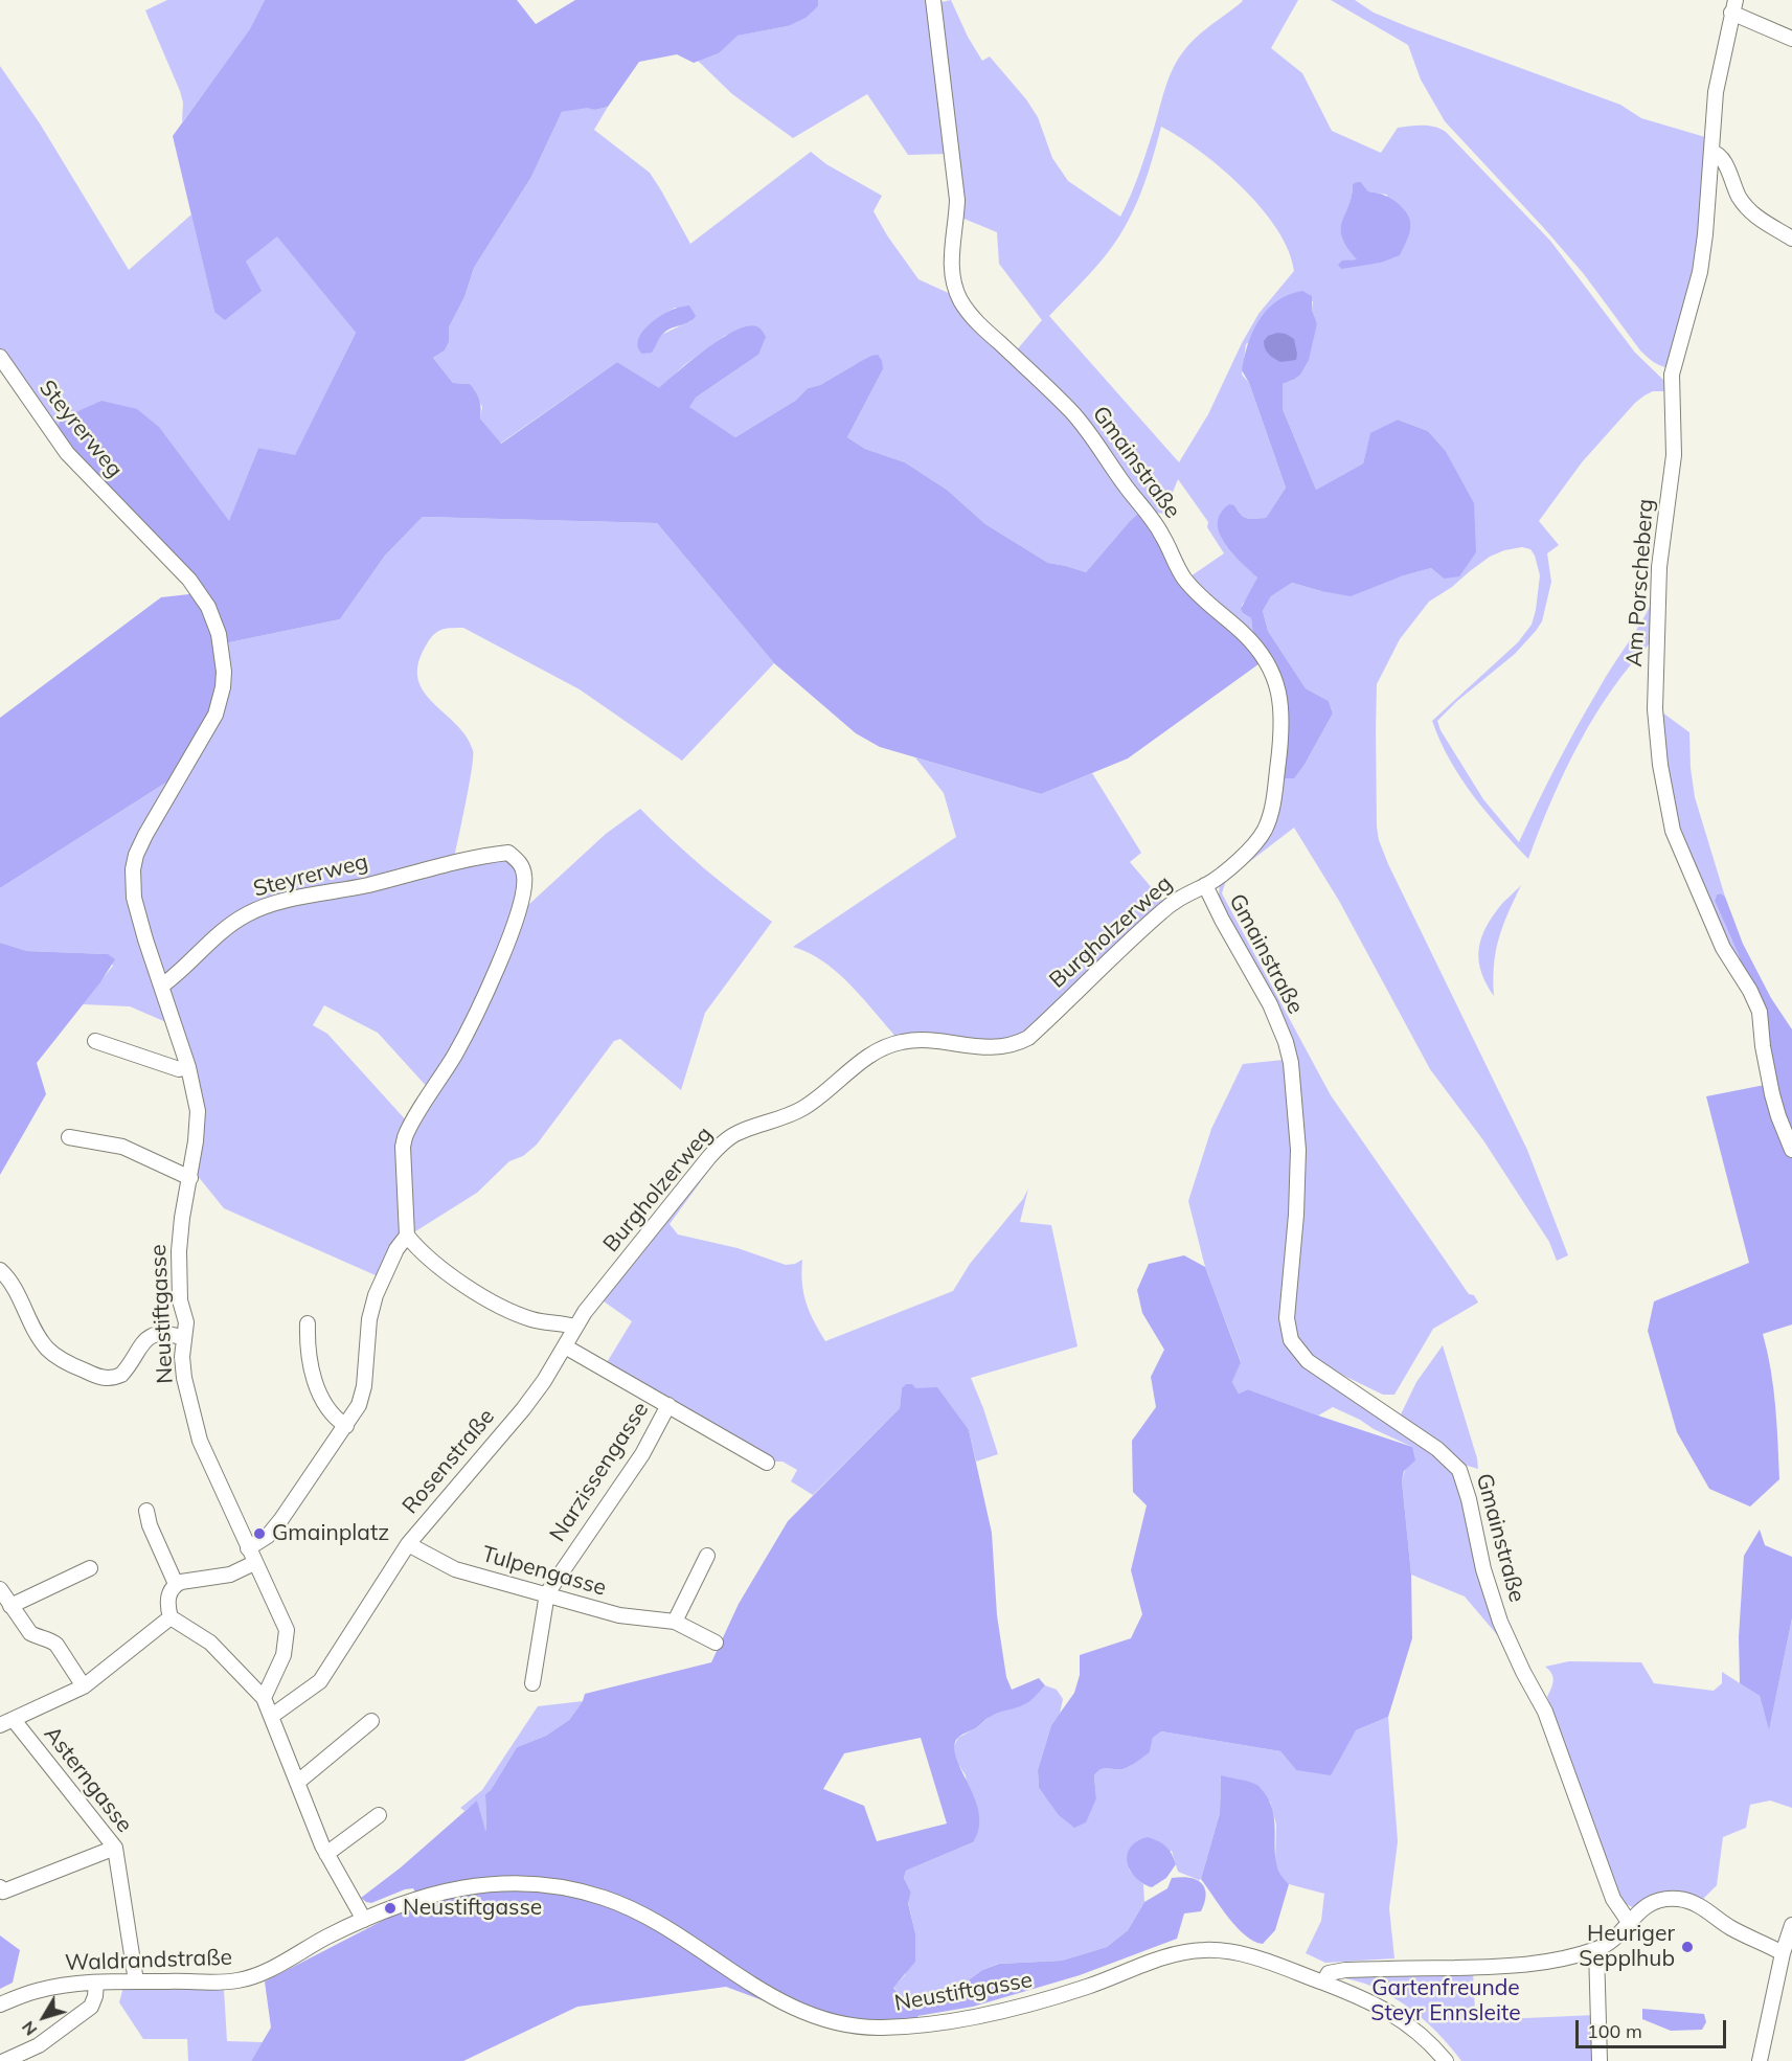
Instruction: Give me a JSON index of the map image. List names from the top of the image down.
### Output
{
  "streets": {
    "street": [
      "Steyrerweg",
      "Gmainstraße",
      "Am Porscheberg",
      "Burgholzerweg",
      "Neustiftgasse",
      "Rosenstraße",
      "Narzissengasse",
      "Tulpengasse",
      "Asterngasse",
      "Waldrandstraße"
    ]
  },
  "crossings": [
    ["Steyrerweg", "Neustiftgasse"],
    ["Gmainstraße", "Burgholzerweg"],
    ["Burgholzerweg", "Rosenstraße"],
    ["Neustiftgasse", "Waldrandstraße"],
    ["Rosenstraße", "Tulpengasse"],
    ["Narzissengasse", "Tulpengasse"],
    ["Asterngasse", "Waldrandstraße"]
  ],
  "parks": ["Gartenfreunde Steyr Ennsleite"],
  "places": ["Gmainplatz", "Neustiftgasse", "Heuriger Sepplhub"],
  "scale_bar": "100 m",
  "north": "bottom left"
}
